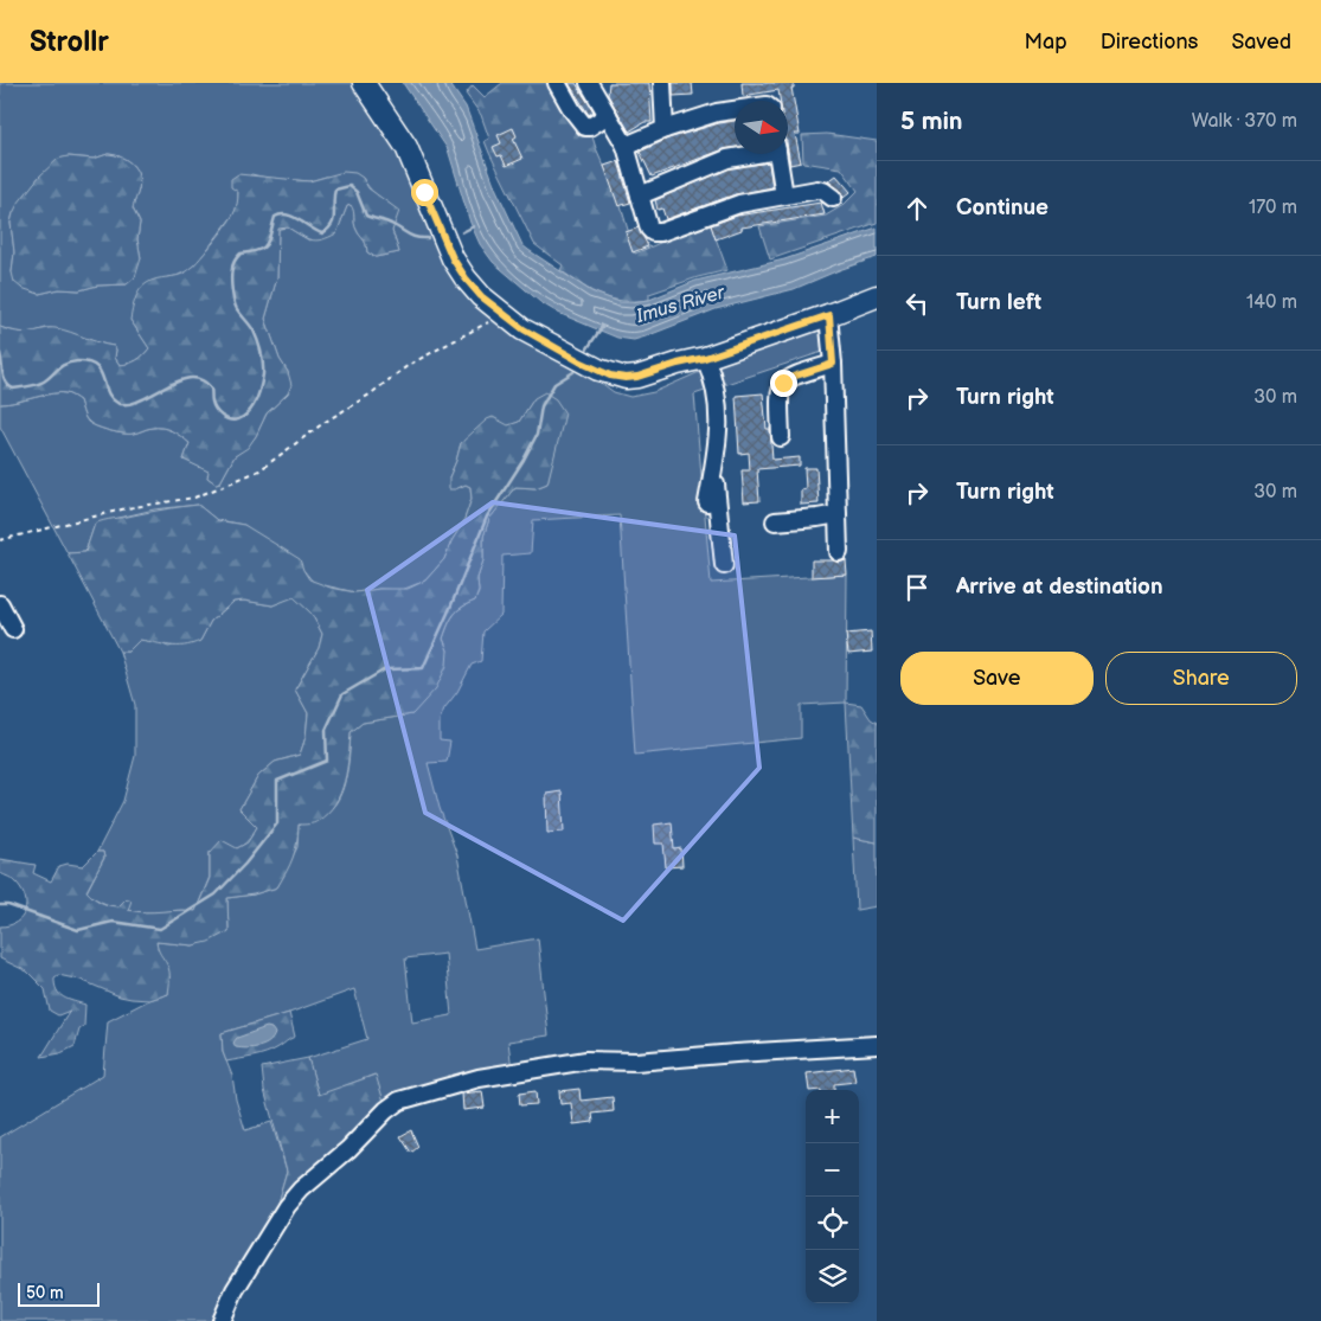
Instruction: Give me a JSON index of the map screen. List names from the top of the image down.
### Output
{
  "water": ["Imus River"],
  "scale_bar": "50 m",
  "north": "right",
  "page": {
    "header": "Strollr",
    "nav": ["Map", "Directions", "Saved"],
    "heading": ["5 min", "Walk · 370 m"],
    "list": [
      ["Continue", "170 m"],
      ["Turn left", "140 m"],
      ["Turn right", "30 m"],
      ["Turn right", "30 m"],
      "Arrive at destination"
    ],
    "buttons": ["Save", "Share"],
    "map_buttons": ["+", "−"],
    "scale": "50 m"
  }
}
